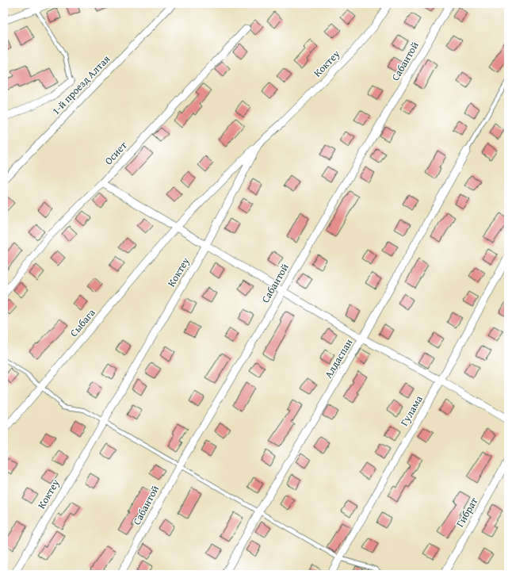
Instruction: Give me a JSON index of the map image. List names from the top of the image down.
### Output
{
  "streets": {
    "street": [
      "Сабантой",
      "Коктеу",
      "1-й проезд Алтая",
      "Осиет",
      "Сыбага",
      "Алдаспан",
      "Гулама",
      "Гибрат"
    ]
  },
  "crossings": [
    ["Коктеу", "Сыбага"]
  ]
}
